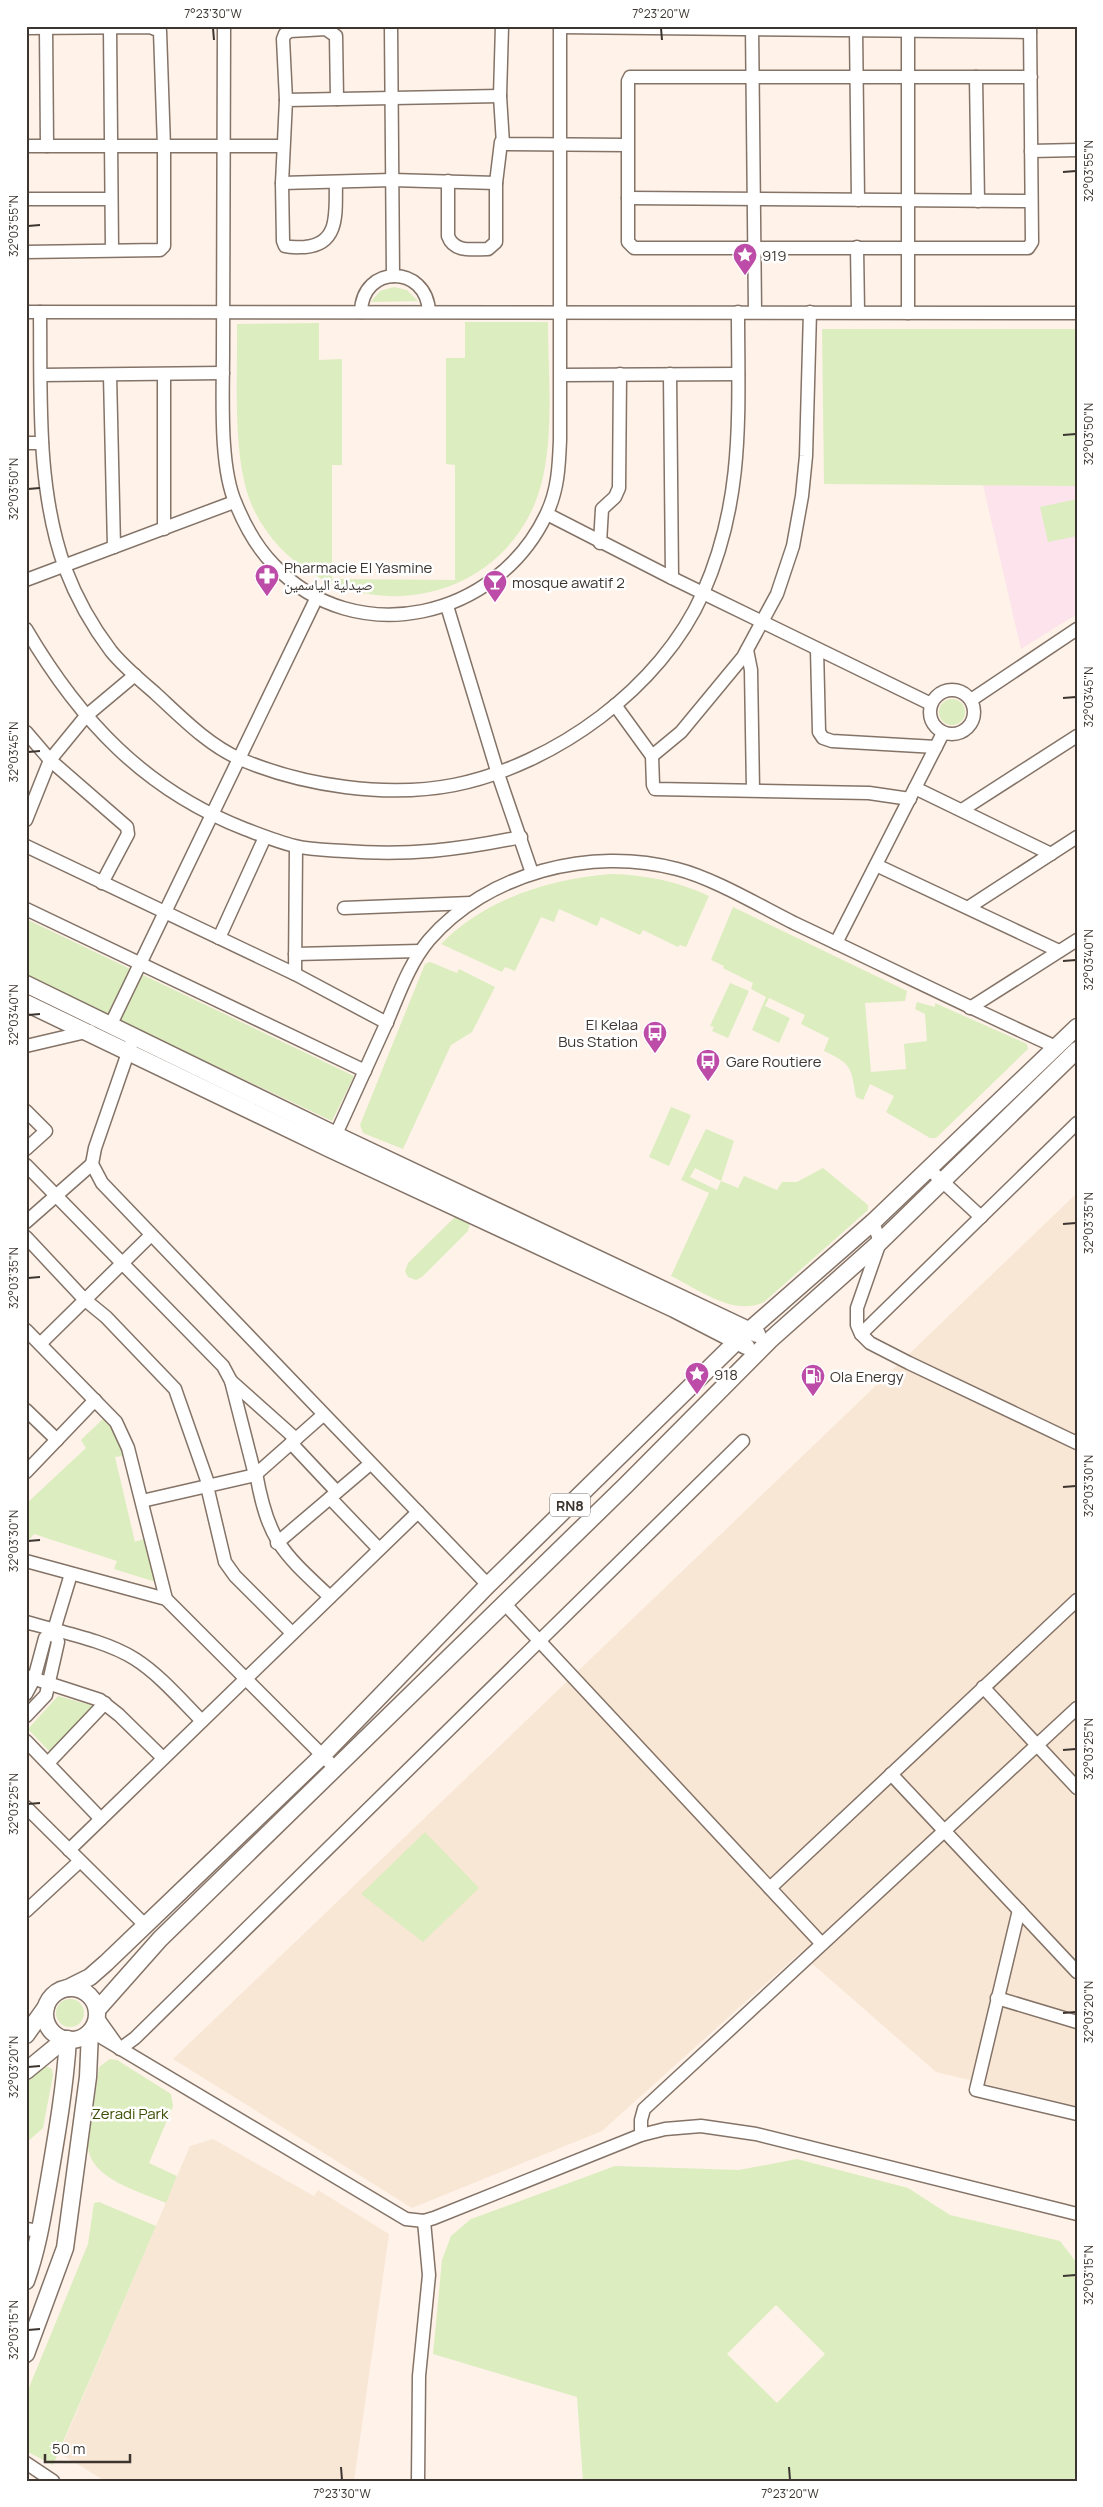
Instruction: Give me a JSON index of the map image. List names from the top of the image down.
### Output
{
  "streets": {
    "main road": ["RN8"]
  },
  "parks": ["Zeradi Park"],
  "places": {
    "place": ["919", "918"],
    "pharmacy": ["Pharmacie El Yasmine صيدلية الياسمين"],
    "bar": ["mosque awatif 2"],
    "bus stop": ["El Kelaa Bus Station", "Gare Routiere"],
    "fuel station": ["Ola Energy"]
  },
  "scale_bar": "50 m",
  "coordinates": [
    "7°23'30\"W",
    "7°23'20\"W",
    "32°03'55\"N",
    "32°03'50\"N",
    "32°03'45\"N",
    "32°03'40\"N",
    "32°03'35\"N",
    "32°03'30\"N",
    "32°03'25\"N",
    "32°03'20\"N",
    "32°03'15\"N"
  ]
}
